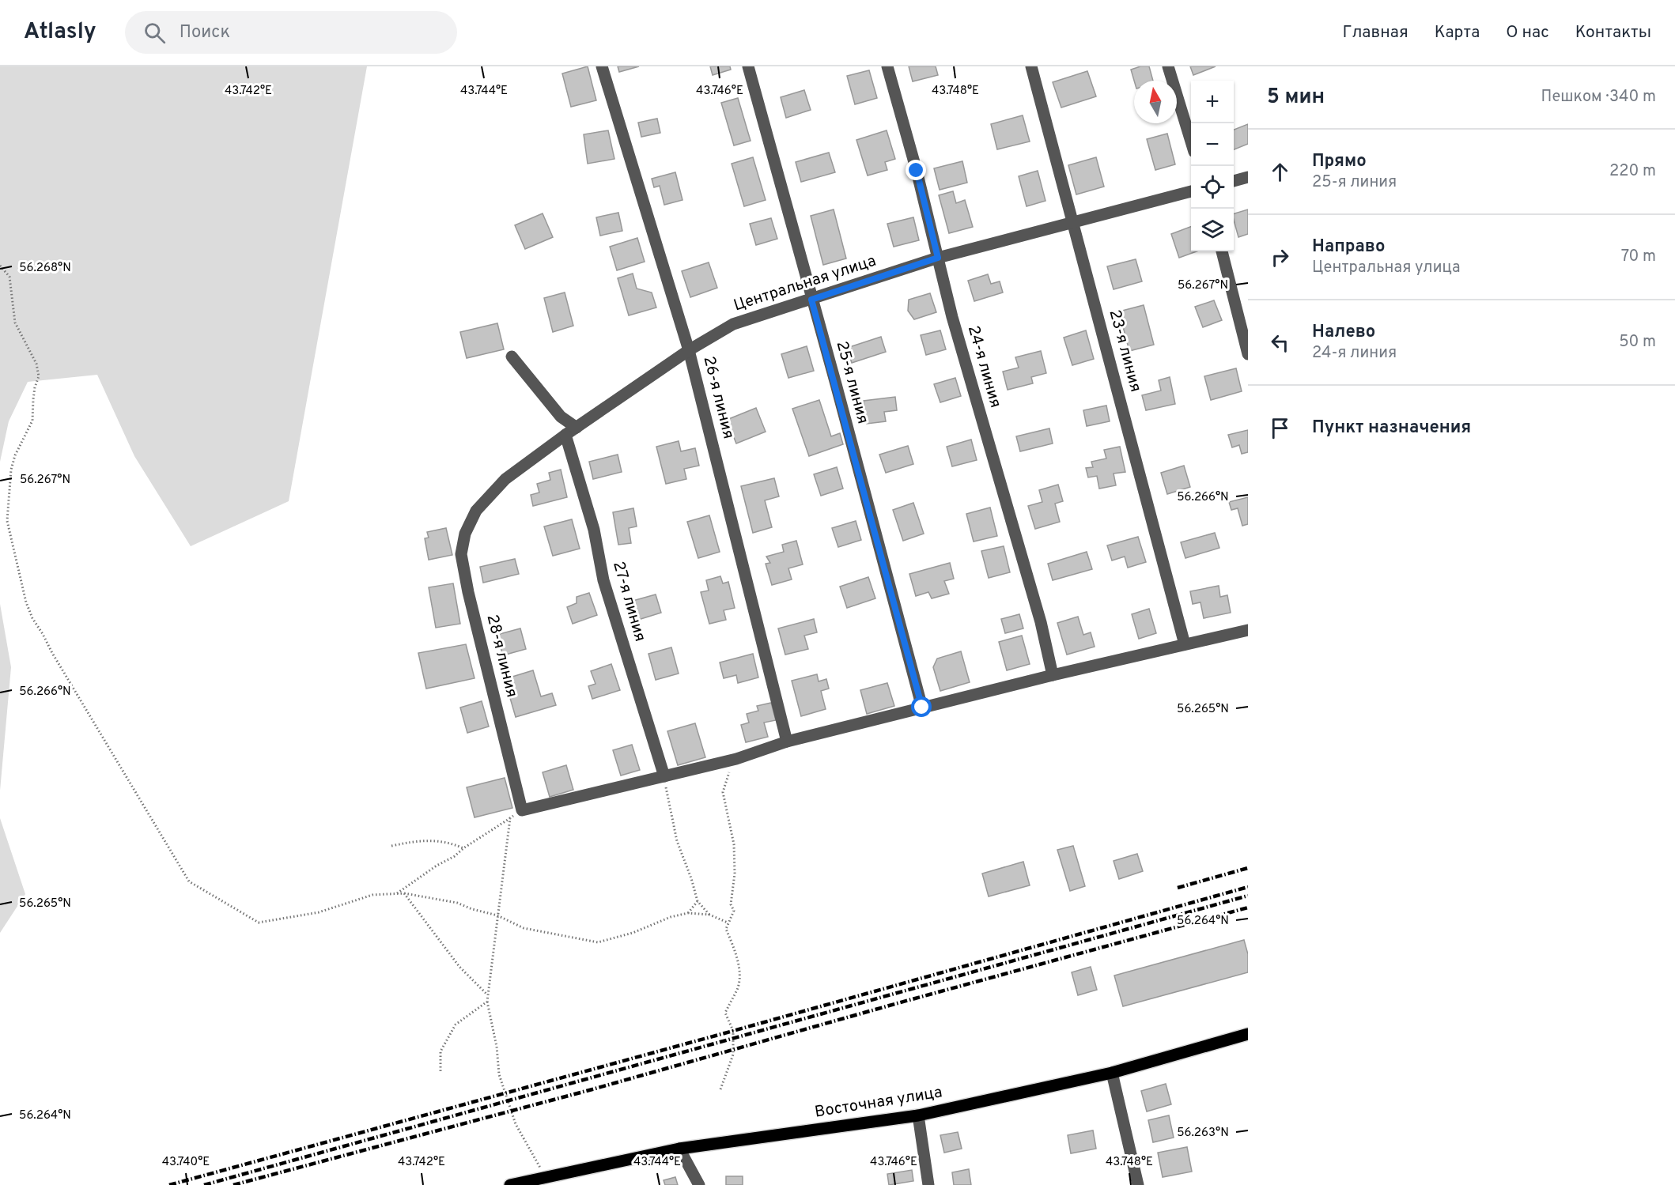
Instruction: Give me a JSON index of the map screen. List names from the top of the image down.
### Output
{
  "streets": {
    "main road": ["Восточная улица"],
    "street": [
      "Центральная улица",
      "23-я линия",
      "24-я линия",
      "25-я линия",
      "26-я линия",
      "27-я линия",
      "28-я линия"
    ]
  },
  "crossings": [
    ["Центральная улица", "23-я линия"],
    ["Центральная улица", "24-я линия"],
    ["Центральная улица", "25-я линия"],
    ["Центральная улица", "26-я линия"],
    ["Центральная улица", "27-я линия"],
    ["Центральная улица", "28-я линия"]
  ],
  "north": "top",
  "page": {
    "header": "Atlasly",
    "search": "Поиск",
    "nav": [
      "Главная",
      "Карта",
      "О нас",
      "Контакты"
    ],
    "heading": ["5 мин", "Пешком · 340 m"],
    "map_buttons": ["+", "−"],
    "list": [
      ["Прямо", "25-я линия", "220 m"],
      ["Направо", "Центральная улица", "70 m"],
      ["Налево", "24-я линия", "50 m"],
      "Пункт назначения"
    ]
  },
  "coordinates": [
    "43.742°E",
    "43.744°E",
    "43.746°E",
    "43.748°E",
    "56.268°N",
    "56.267°N",
    "56.266°N",
    "56.265°N",
    "56.264°N",
    "56.263°N",
    "43.740°E"
  ]
}
